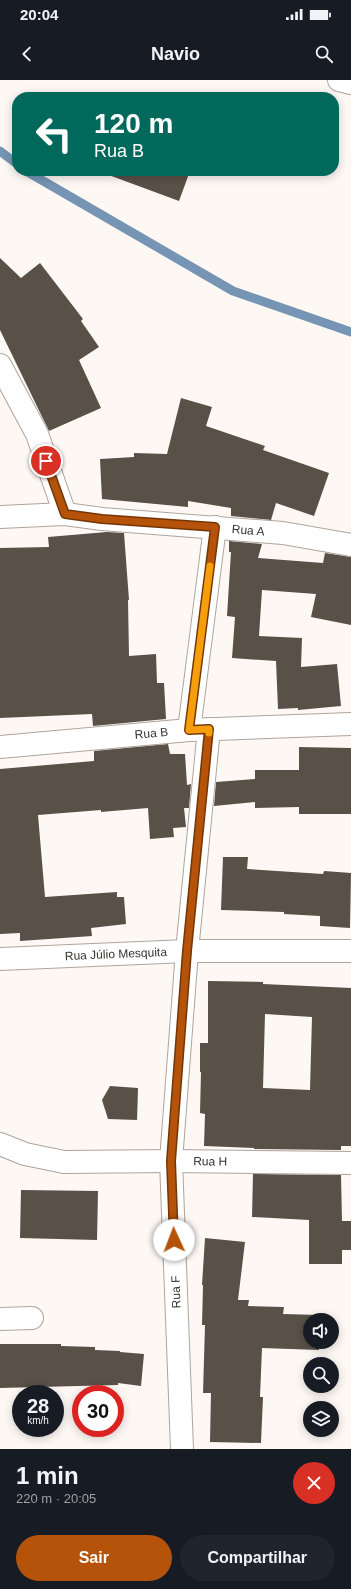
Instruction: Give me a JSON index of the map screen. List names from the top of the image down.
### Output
{
  "streets": {
    "street": [
      "Rua A",
      "Rua B",
      "Rua Júlio Mesquita",
      "Rua H",
      "Rua F"
    ]
  },
  "crossings": [
    ["Rua A", "Rua F"],
    ["Rua B", "Rua F"],
    ["Rua Júlio Mesquita", "Rua F"],
    ["Rua H", "Rua F"]
  ],
  "page": {
    "status": "20:04",
    "header": "Navio",
    "turn": ["120 m", "Rua B"],
    "speed": "28 km/h",
    "limit": "30",
    "heading": ["1 min", "220 m · 20:05"],
    "buttons": ["Sair", "Compartilhar"]
  }
}
